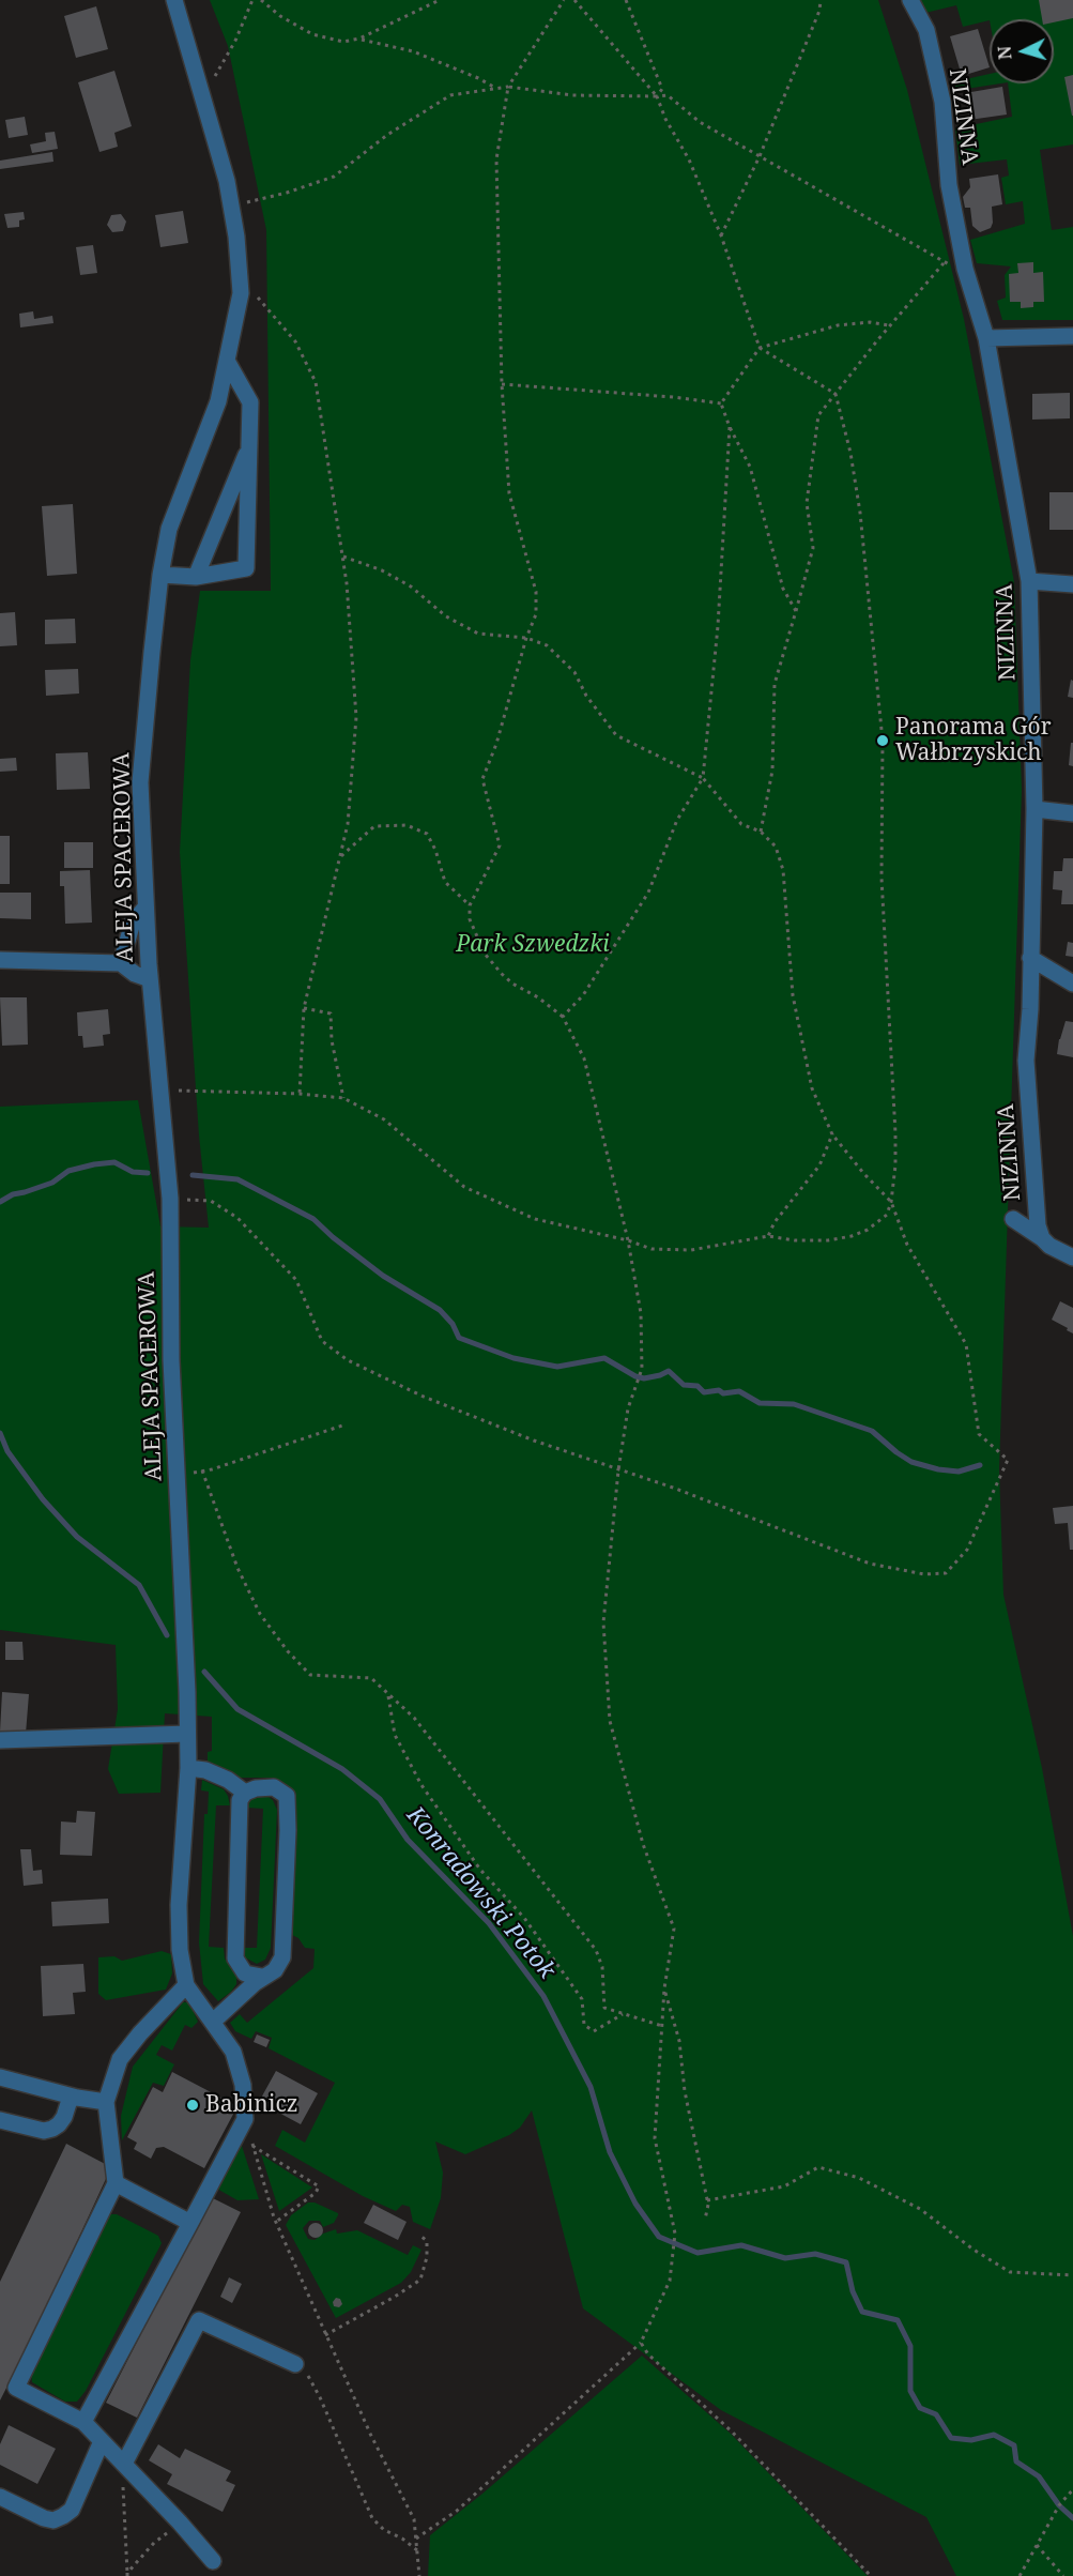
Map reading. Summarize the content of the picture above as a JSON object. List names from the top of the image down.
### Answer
{
  "streets": {
    "street": ["NIZINNA", "ALEJA SPACEROWA"]
  },
  "water": ["Konradowski Potok"],
  "parks": ["Park Szwedzki"],
  "places": ["Panorama Gór Wałbrzyskich", "Babinicz"],
  "north": "left"
}
